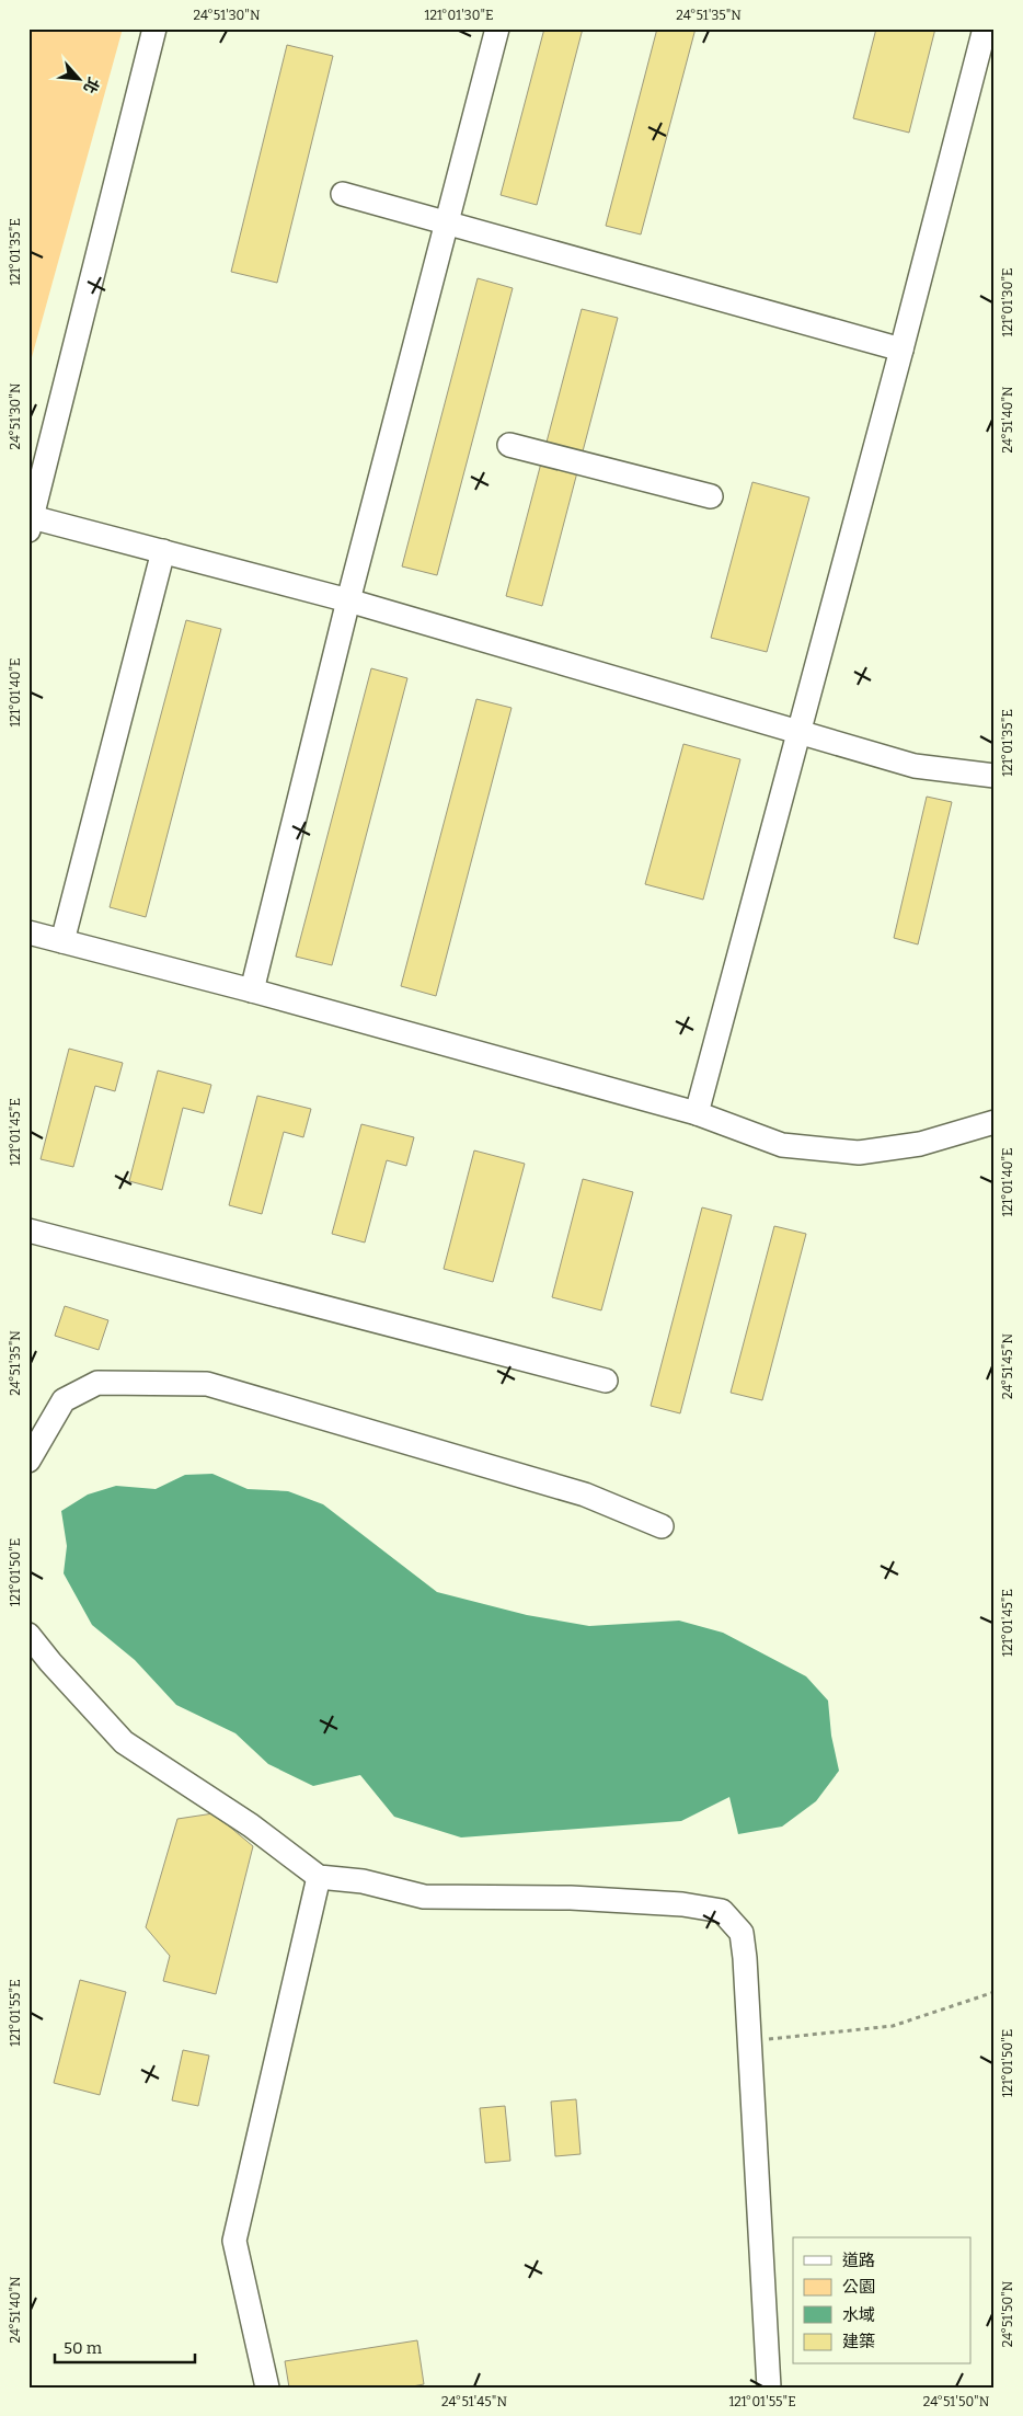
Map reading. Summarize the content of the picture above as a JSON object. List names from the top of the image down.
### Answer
{
  "legend": [
    "道路",
    "公園",
    "水域",
    "建築"
  ],
  "scale_bar": "50 m",
  "north": "bottom right",
  "coordinates": [
    "24°51'30\"N",
    "121°01'30\"E",
    "24°51'35\"N",
    "121°01'35\"E",
    "24°51'40\"N",
    "121°01'40\"E",
    "121°01'45\"E",
    "24°51'45\"N",
    "121°01'50\"E",
    "121°01'55\"E",
    "24°51'50\"N"
  ]
}
